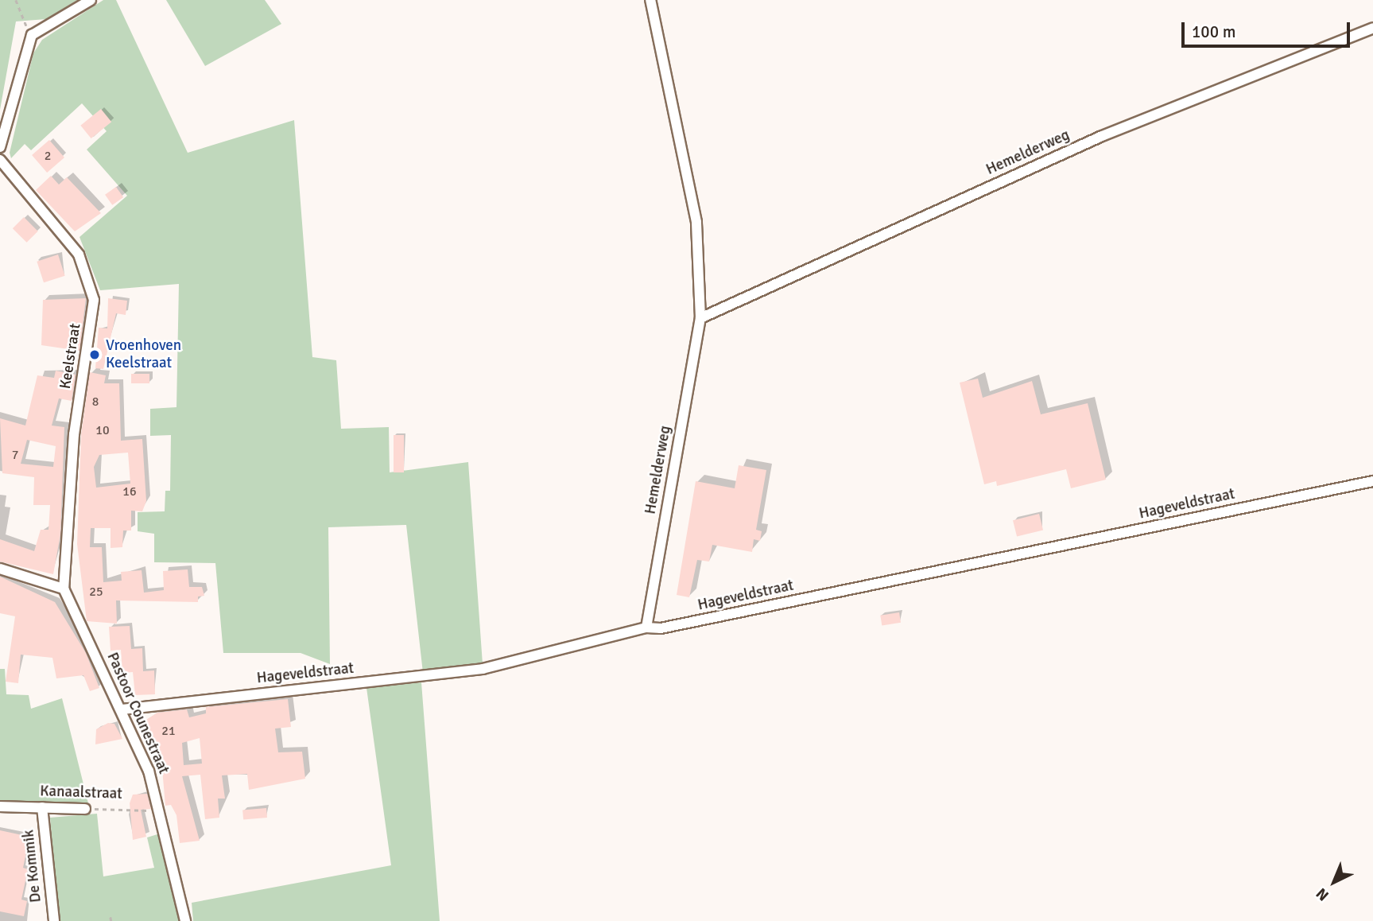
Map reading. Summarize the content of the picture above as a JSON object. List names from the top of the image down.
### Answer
{
  "streets": {
    "street": [
      "Hemelderweg",
      "Keelstraat",
      "Hageveldstraat",
      "Pastoor Counestraat",
      "Kanaalstraat",
      "De Kommik"
    ]
  },
  "crossings": [
    ["Hemelderweg", "Hageveldstraat"],
    ["Keelstraat", "Pastoor Counestraat"],
    ["Hageveldstraat", "Pastoor Counestraat"],
    ["Pastoor Counestraat", "Kanaalstraat"],
    ["Kanaalstraat", "De Kommik"]
  ],
  "places": ["Vroenhoven Keelstraat"],
  "house_numbers": [
    "2",
    "8",
    "10",
    "7",
    "16",
    "25",
    "21"
  ],
  "scale_bar": "100 m",
  "north": "bottom left"
}
